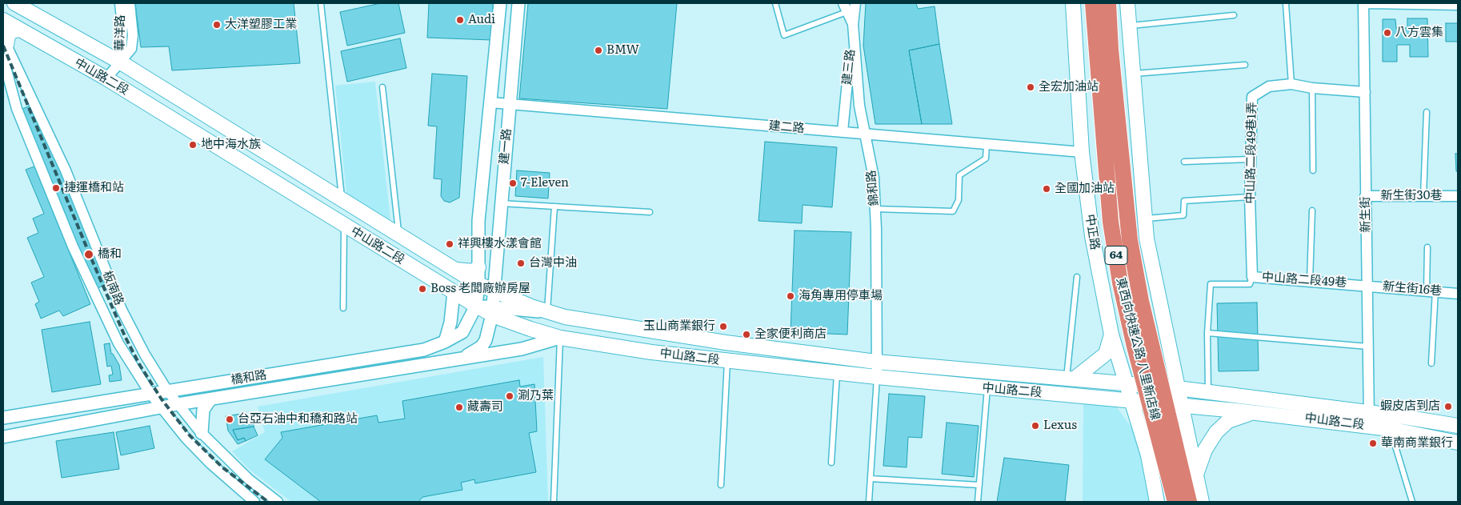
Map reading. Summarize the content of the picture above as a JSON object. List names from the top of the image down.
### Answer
{
  "streets": {
    "highway": ["64", "東西向快速公路 八里新店線"],
    "main road": ["中山路二段", "中正路"],
    "street": [
      "華洋路",
      "建三路",
      "建二路",
      "建一路",
      "中山路二段49巷1弄",
      "錦和路",
      "新生街30巷",
      "新生街",
      "中山路二段49巷",
      "板南路",
      "新生街16巷",
      "橋和路"
    ]
  },
  "crossings": [
    ["華洋路", "中山路二段"],
    ["建三路", "建二路"],
    ["建三路", "錦和路"],
    ["中山路二段", "建一路"],
    ["中山路二段", "錦和路"],
    ["中山路二段", "新生街"],
    ["中山路二段", "中正路"],
    ["中山路二段", "中山路二段49巷"],
    ["中山路二段", "橋和路"],
    ["建二路", "建一路"],
    ["建二路", "錦和路"],
    ["建二路", "中正路"],
    ["建一路", "橋和路"],
    ["中山路二段49巷1弄", "新生街"],
    ["中山路二段49巷1弄", "中山路二段49巷"],
    ["新生街30巷", "新生街"],
    ["新生街", "中山路二段49巷"],
    ["新生街", "新生街16巷"],
    ["中山路二段49巷", "新生街16巷"],
    ["板南路", "橋和路"]
  ],
  "places": [
    "Audi",
    "大洋塑膠工業",
    "八方雲集",
    "BMW",
    "全宏加油站",
    "地中海水族",
    "7-Eleven",
    "捷運橋和站",
    "全國加油站",
    "祥興樓水漾會館",
    "橋和",
    "台灣中油",
    "Boss 老闆廠辦房屋",
    "海角專用停車場",
    "玉山商業銀行",
    "全家便利商店",
    "涮乃葉",
    "蝦皮店到店",
    "藏壽司",
    "台亞石油中和穚和路站",
    "Lexus",
    "華南商業銀行"
  ]
}
